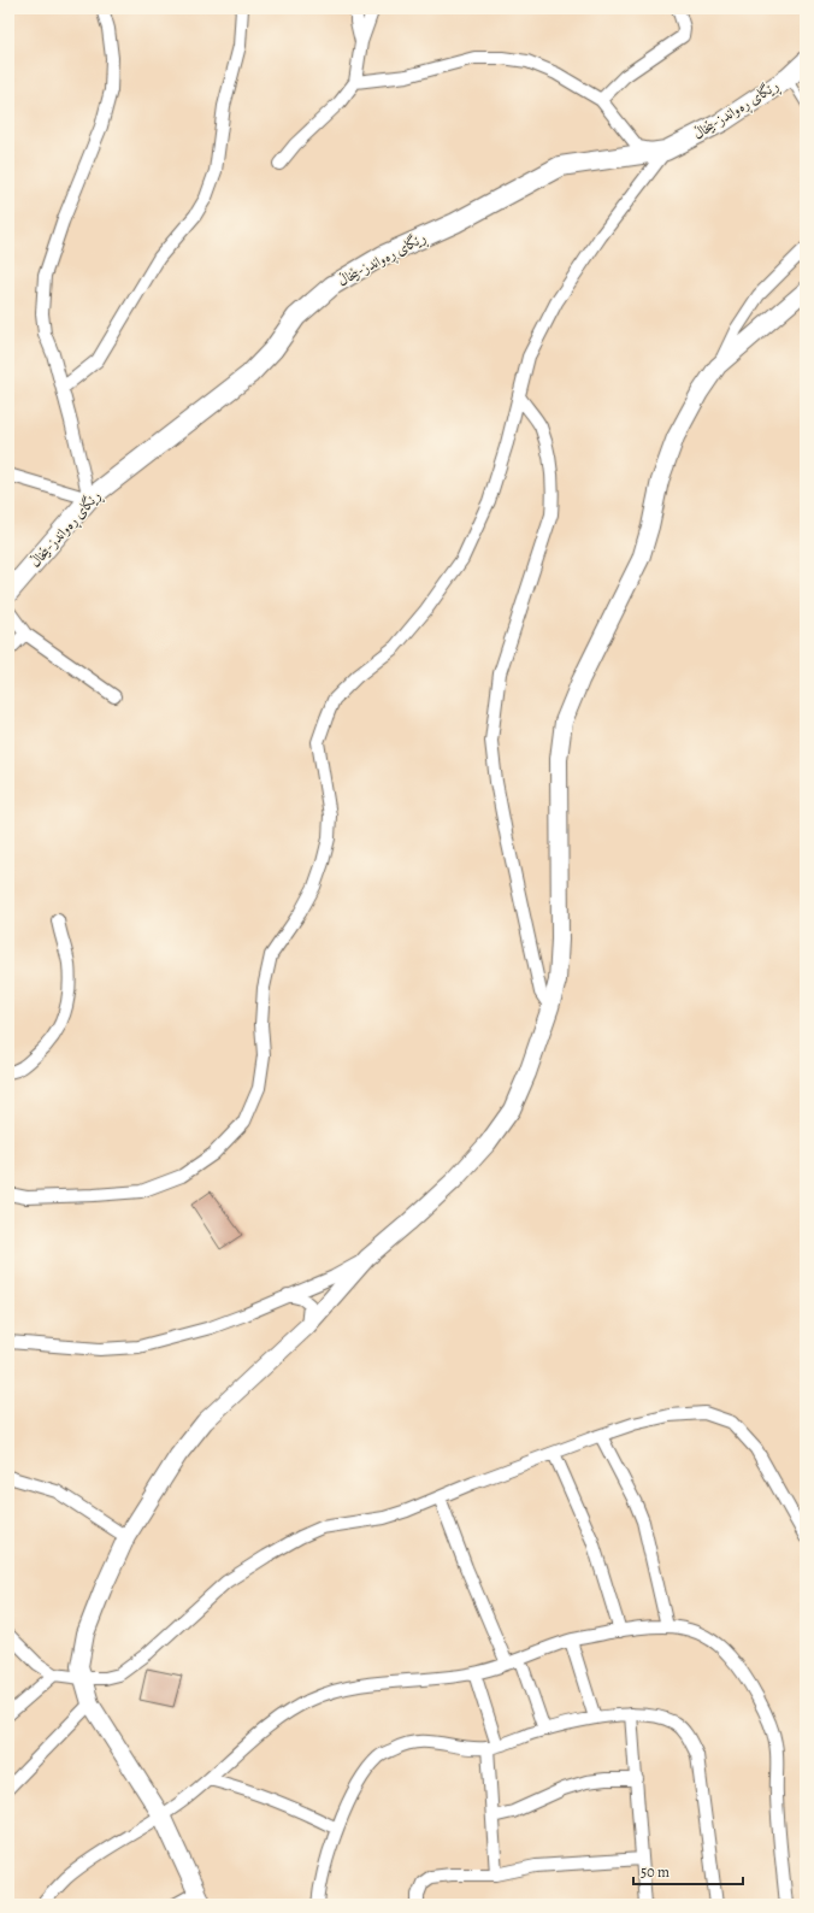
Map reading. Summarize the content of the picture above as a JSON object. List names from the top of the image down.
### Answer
{
  "streets": {
    "main road": ["ڕێگای ڕەواندز-بێخاڵ"]
  },
  "scale_bar": "50 m"
}
